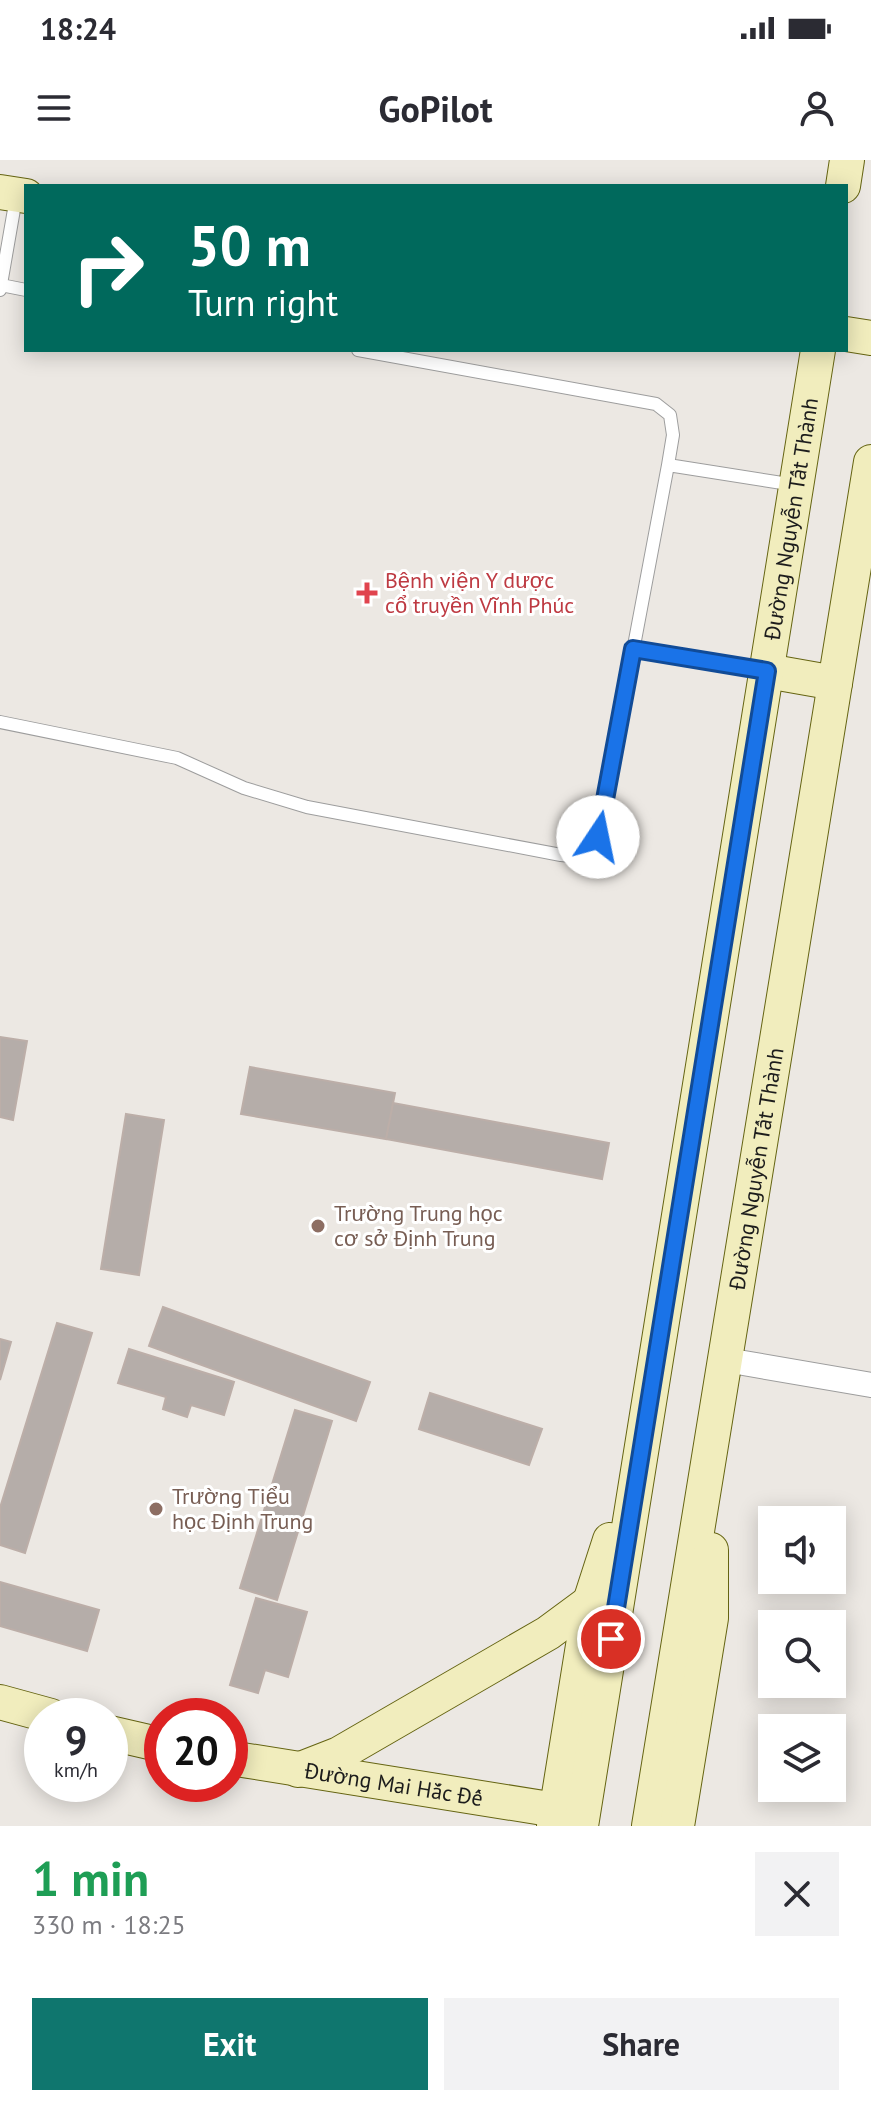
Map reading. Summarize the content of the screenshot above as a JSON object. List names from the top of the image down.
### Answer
{
  "streets": {
    "main road": ["Đường Nguyễn Tất Thành", "Đường Mai Hắc Đế"]
  },
  "crossings": [
    ["Đường Nguyễn Tất Thành", "Đường Mai Hắc Đế"]
  ],
  "places": {
    "health": ["Bệnh viện Y dược cổ truyền Vĩnh Phúc"],
    "other": ["Trường Trung học cơ sở Định Trung", "Trường Tiểu học Định Trung"]
  },
  "page": {
    "status": "18:24",
    "header": "GoPilot",
    "turn": ["50 m", "Turn right"],
    "speed": "9 km/h",
    "limit": "20",
    "heading": ["1 min", "330 m · 18:25"],
    "buttons": ["Exit", "Share"]
  }
}
